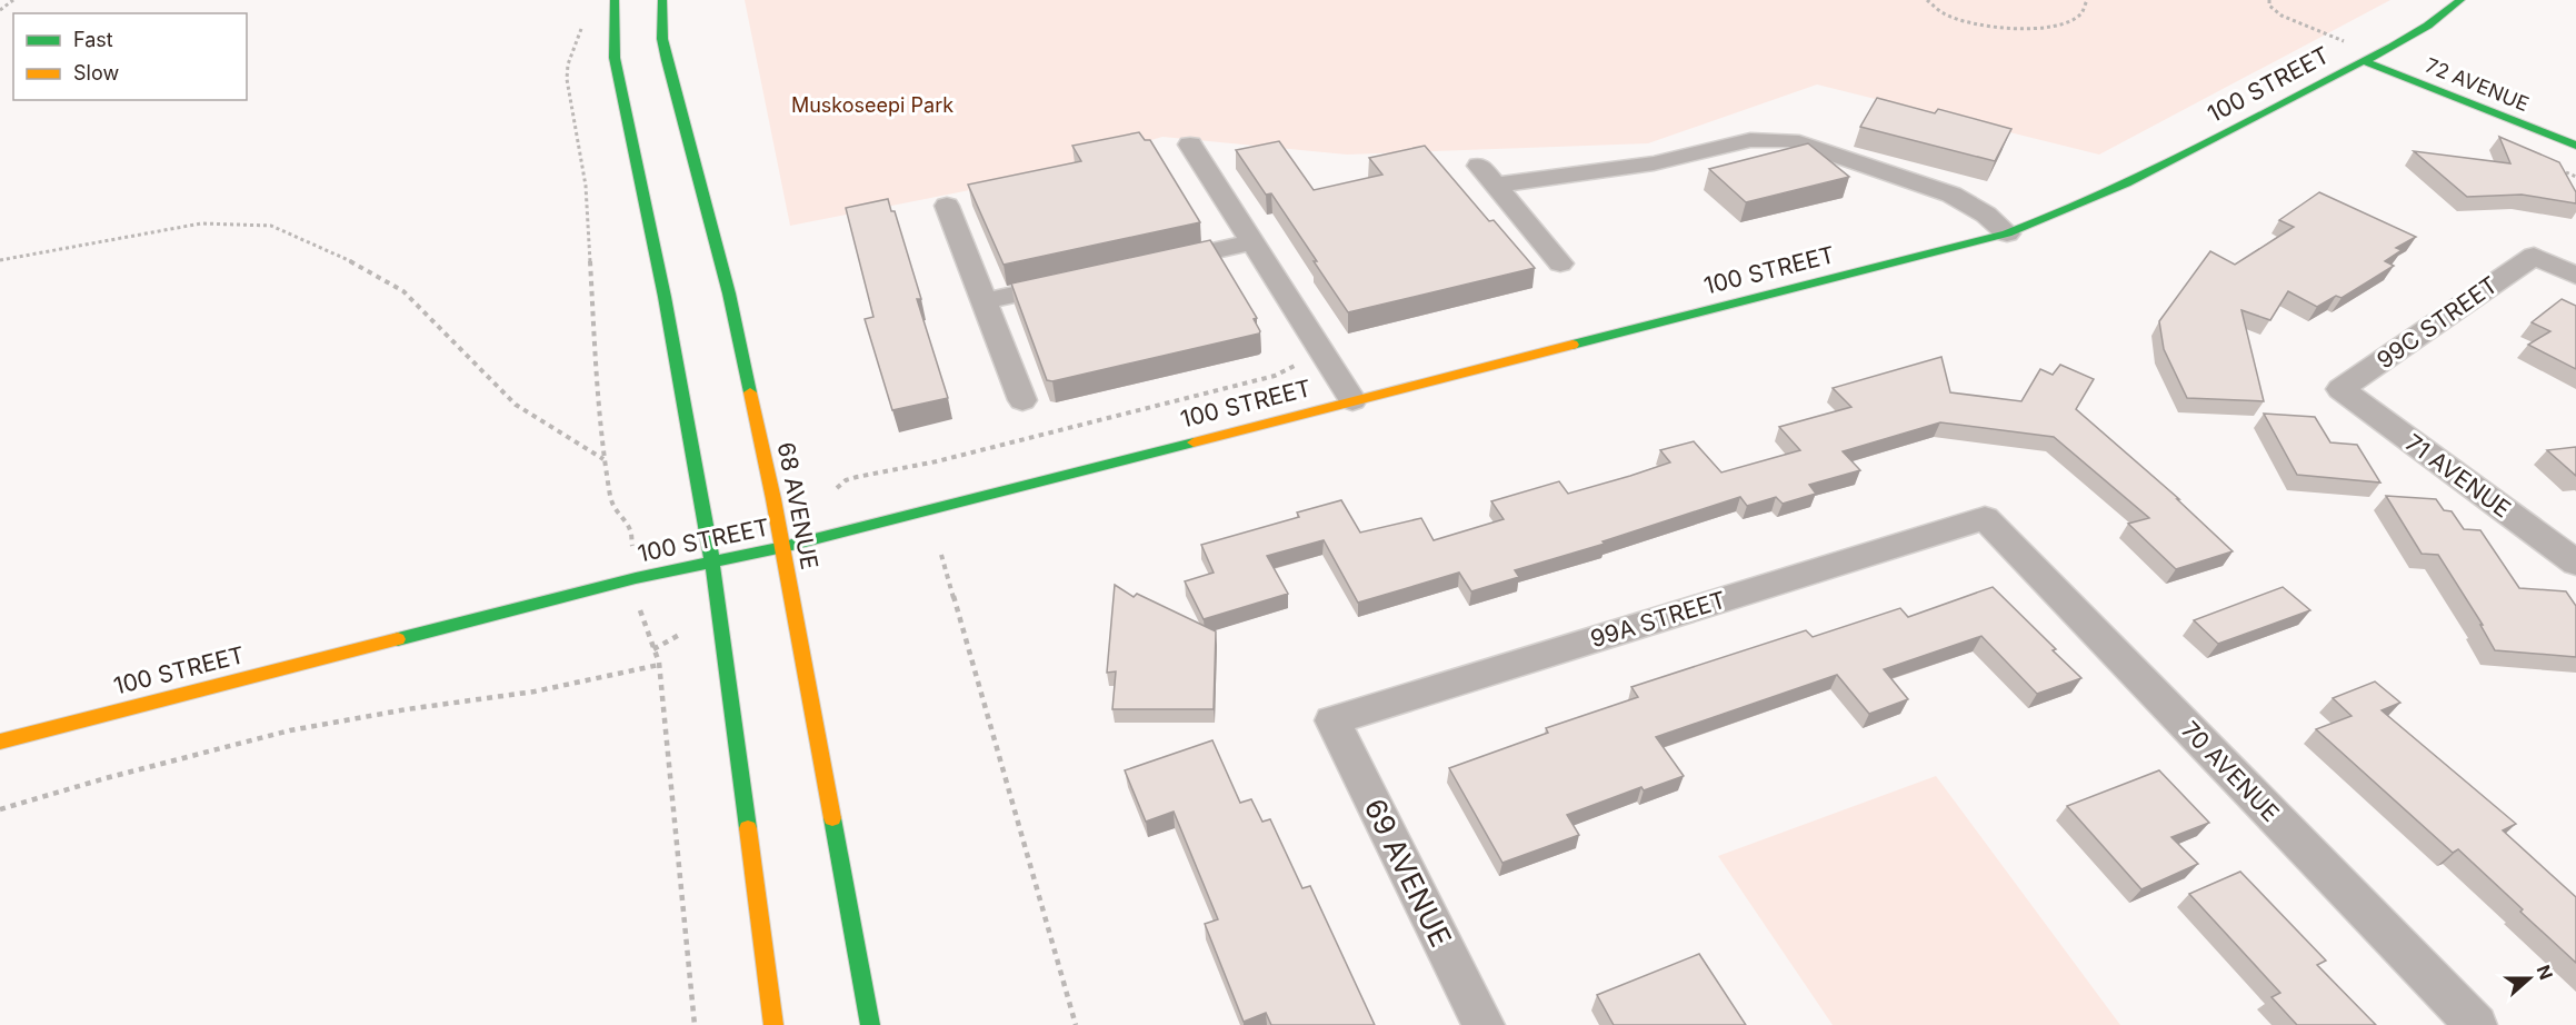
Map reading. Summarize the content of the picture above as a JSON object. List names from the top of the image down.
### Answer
{
  "streets": {
    "main road": ["100 STREET", "72 AVENUE", "68 AVENUE"],
    "street": [
      "99C STREET",
      "71 AVENUE",
      "99A STREET",
      "70 AVENUE",
      "69 AVENUE"
    ]
  },
  "crossings": [
    ["100 STREET", "72 AVENUE"],
    ["100 STREET", "68 AVENUE"],
    ["99C STREET", "71 AVENUE"],
    ["99A STREET", "70 AVENUE"],
    ["99A STREET", "69 AVENUE"]
  ],
  "parks": ["Muskoseepi Park"],
  "legend": ["Fast", "Slow"],
  "north": "right"
}
